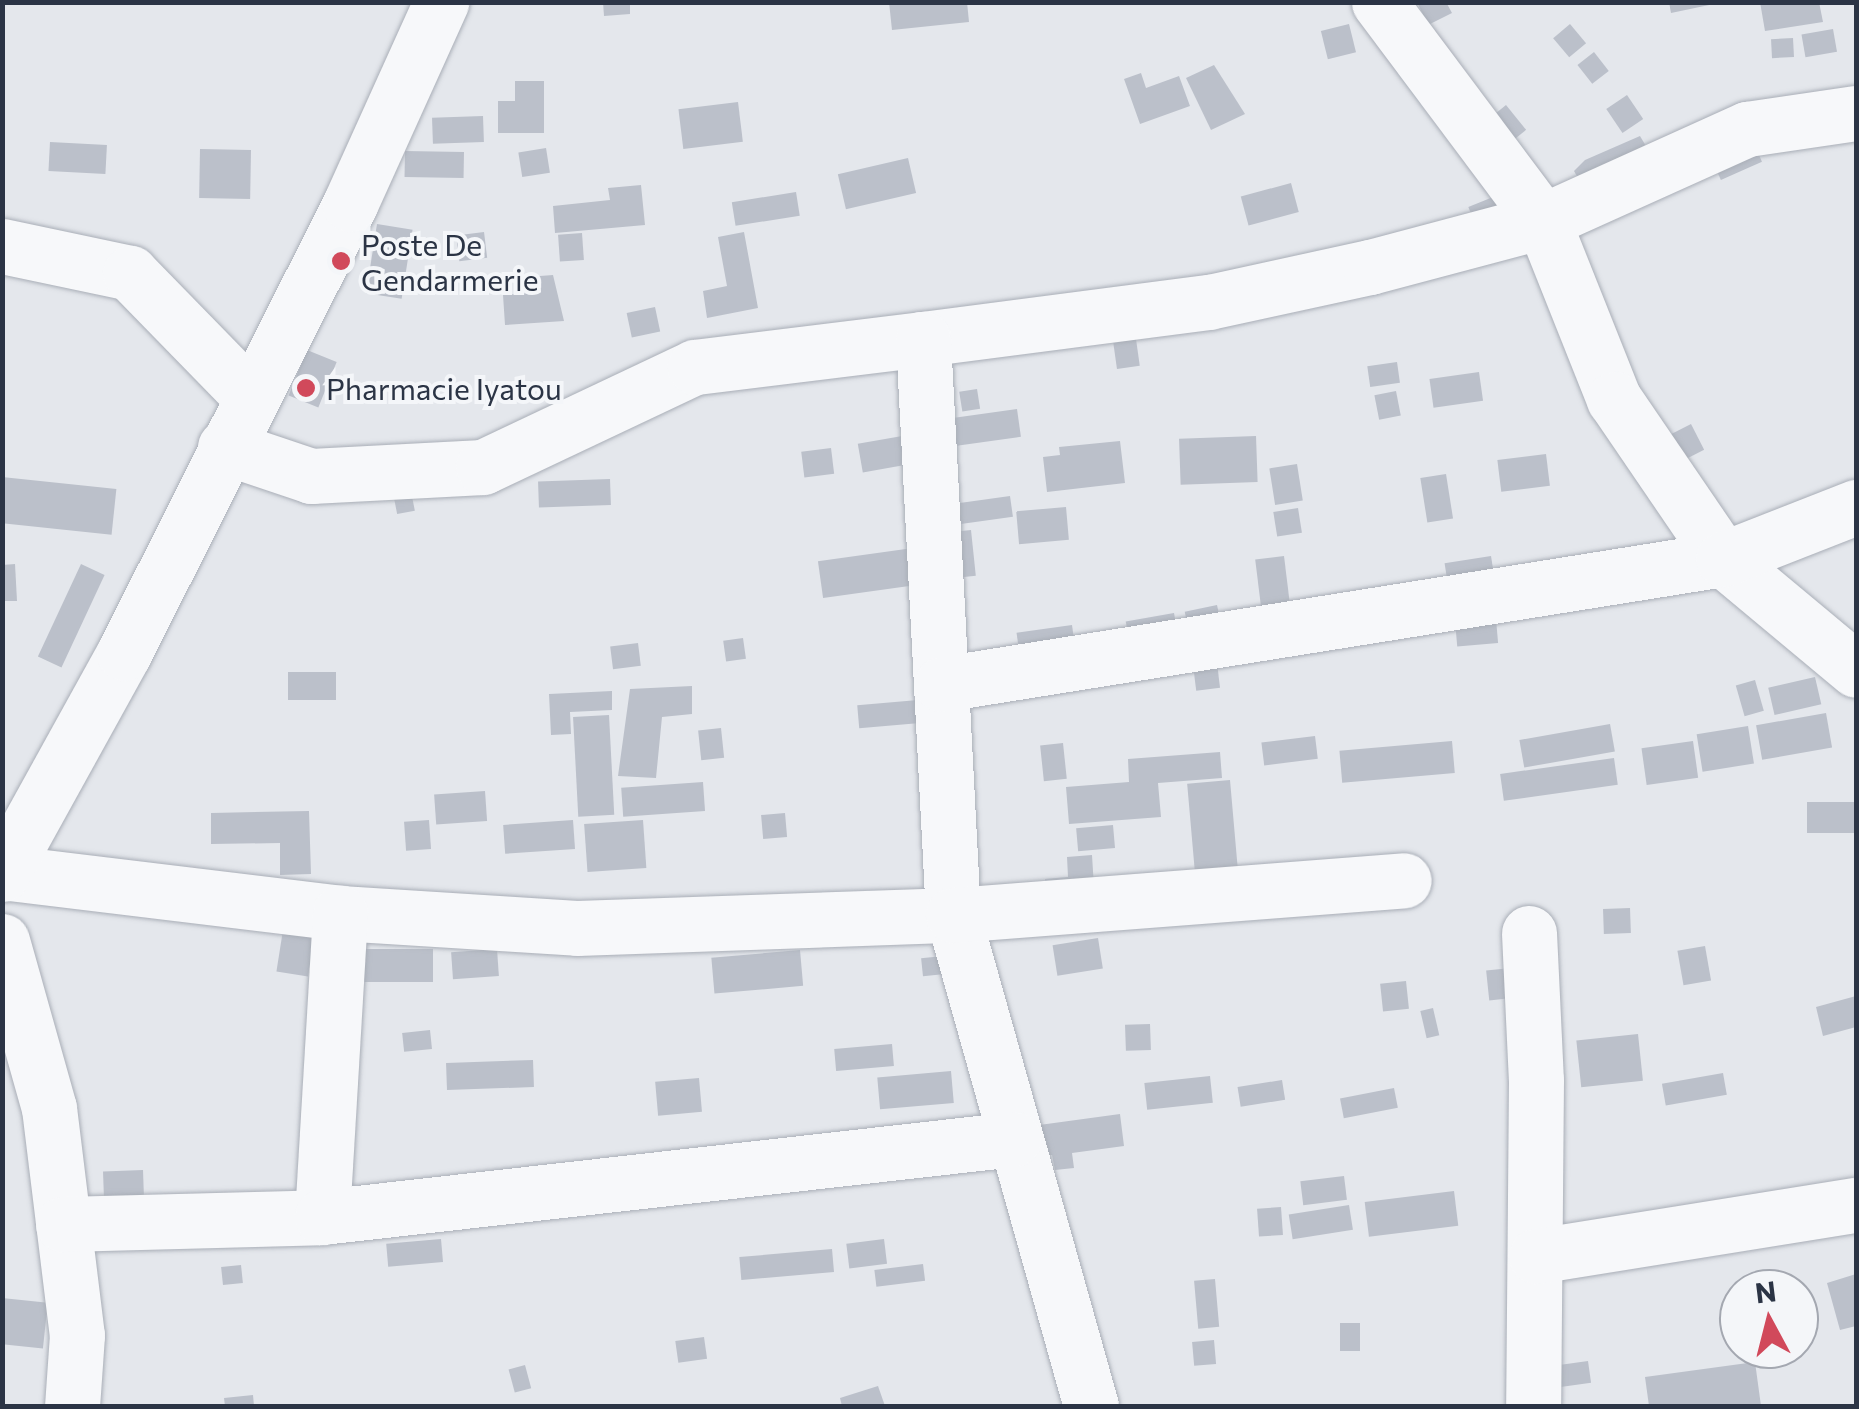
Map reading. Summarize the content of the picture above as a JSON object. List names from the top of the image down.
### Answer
{
  "places": ["Poste De Gendarmerie", "Pharmacie Iyatou"],
  "north": "top"
}
